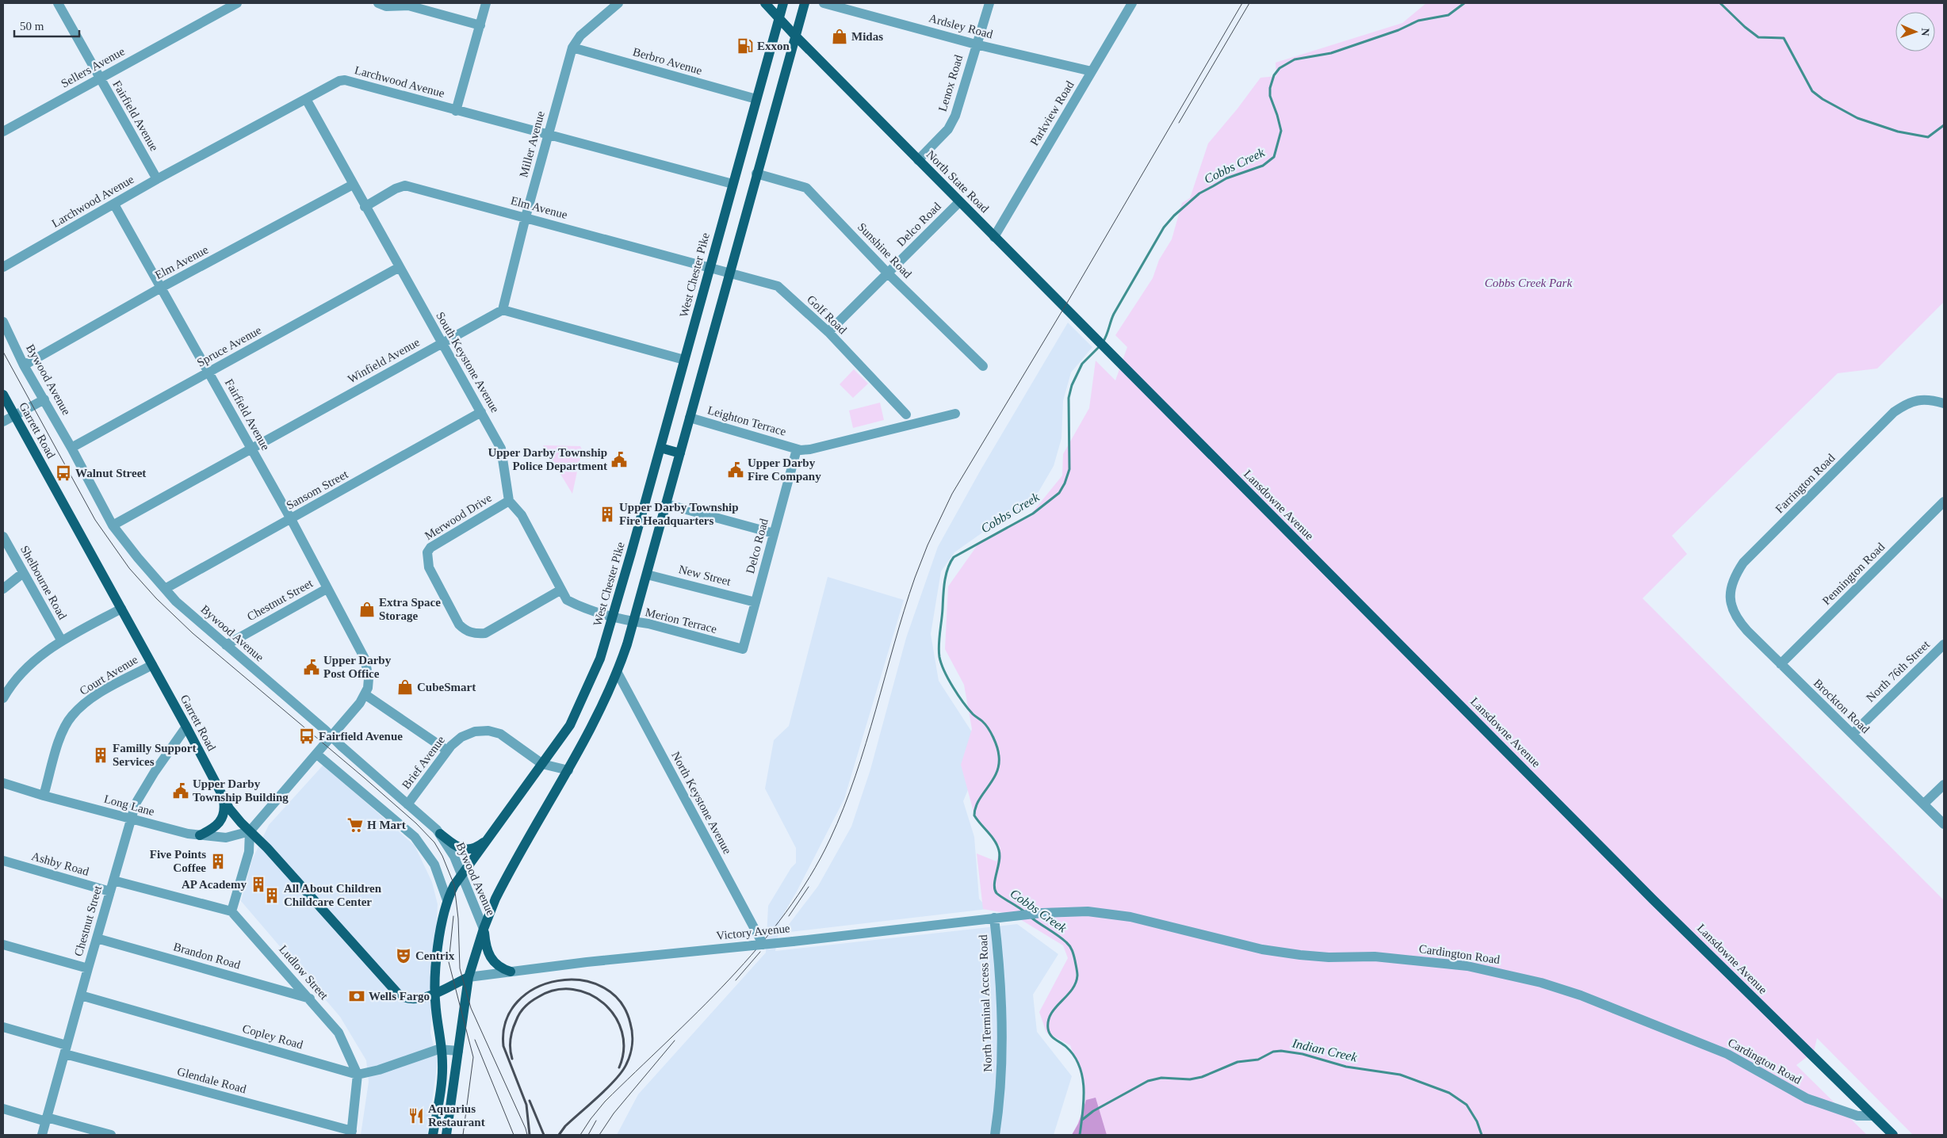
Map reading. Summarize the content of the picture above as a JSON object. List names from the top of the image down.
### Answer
{
  "streets": {
    "main road": [
      "North State Road",
      "West Chester Pike",
      "Garrett Road",
      "Lansdowne Avenue"
    ],
    "street": [
      "Ardsley Road",
      "Berbro Avenue",
      "Sellers Avenue",
      "Larchwood Avenue",
      "Lenox Road",
      "Parkview Road",
      "Fairfield Avenue",
      "Miller Avenue",
      "Elm Avenue",
      "Delco Road",
      "Sunshine Road",
      "Golf Road",
      "Spruce Avenue",
      "Winfield Avenue",
      "South Keystone Avenue",
      "Bywood Avenue",
      "Leighton Terrace",
      "Farrington Road",
      "Sansom Street",
      "Merwood Drive",
      "Pennington Road",
      "New Street",
      "Shelbourne Road",
      "Chestnut Street",
      "Merion Terrace",
      "North 76th Street",
      "Court Avenue",
      "Brockton Road",
      "Brief Avenue",
      "North Keystone Avenue",
      "Long Lane",
      "Ashby Road",
      "Victory Avenue",
      "Cardington Road",
      "Brandon Road",
      "Ludlow Street",
      "North Terminal Access Road",
      "Copley Road",
      "Glendale Road"
    ]
  },
  "crossings": [
    ["Ardsley Road", "Lenox Road"],
    ["Ardsley Road", "Parkview Road"],
    ["Berbro Avenue", "Miller Avenue"],
    ["Berbro Avenue", "West Chester Pike"],
    ["Sellers Avenue", "Fairfield Avenue"],
    ["Larchwood Avenue", "Fairfield Avenue"],
    ["Larchwood Avenue", "Miller Avenue"],
    ["Larchwood Avenue", "West Chester Pike"],
    ["Larchwood Avenue", "South Keystone Avenue"],
    ["Lenox Road", "North State Road"],
    ["Parkview Road", "North State Road"],
    ["Fairfield Avenue", "Elm Avenue"],
    ["Fairfield Avenue", "Spruce Avenue"],
    ["Fairfield Avenue", "Winfield Avenue"],
    ["Fairfield Avenue", "Bywood Avenue"],
    ["Fairfield Avenue", "Garrett Road"],
    ["Fairfield Avenue", "Sansom Street"],
    ["Fairfield Avenue", "Chestnut Street"],
    ["Fairfield Avenue", "Long Lane"],
    ["Miller Avenue", "Elm Avenue"],
    ["Miller Avenue", "Winfield Avenue"],
    ["North State Road", "Delco Road"],
    ["North State Road", "West Chester Pike"],
    ["North State Road", "Lansdowne Avenue"],
    ["Elm Avenue", "West Chester Pike"],
    ["Elm Avenue", "Golf Road"],
    ["Elm Avenue", "South Keystone Avenue"],
    ["Elm Avenue", "Bywood Avenue"],
    ["Delco Road", "Sunshine Road"],
    ["Delco Road", "Golf Road"],
    ["Delco Road", "Leighton Terrace"],
    ["Delco Road", "New Street"],
    ["Delco Road", "Merion Terrace"],
    ["West Chester Pike", "Golf Road"],
    ["West Chester Pike", "Bywood Avenue"],
    ["West Chester Pike", "Garrett Road"],
    ["West Chester Pike", "Merion Terrace"],
    ["West Chester Pike", "Brief Avenue"],
    ["West Chester Pike", "Copley Road"],
    ["Spruce Avenue", "South Keystone Avenue"],
    ["Spruce Avenue", "Bywood Avenue"],
    ["Winfield Avenue", "South Keystone Avenue"],
    ["Winfield Avenue", "Bywood Avenue"],
    ["South Keystone Avenue", "Sansom Street"],
    ["South Keystone Avenue", "Merwood Drive"],
    ["Bywood Avenue", "Sansom Street"],
    ["Bywood Avenue", "Chestnut Street"],
    ["Bywood Avenue", "Brief Avenue"],
    ["Garrett Road", "Chestnut Street"],
    ["Garrett Road", "Court Avenue"],
    ["Garrett Road", "Long Lane"],
    ["Garrett Road", "Victory Avenue"],
    ["Farrington Road", "Brockton Road"],
    ["Lansdowne Avenue", "Cardington Road"],
    ["Pennington Road", "Brockton Road"],
    ["Chestnut Street", "Long Lane"],
    ["Chestnut Street", "Ashby Road"],
    ["Chestnut Street", "Brandon Road"],
    ["Chestnut Street", "Copley Road"],
    ["Chestnut Street", "Glendale Road"],
    ["North 76th Street", "Brockton Road"],
    ["Court Avenue", "Long Lane"],
    ["North Keystone Avenue", "Victory Avenue"],
    ["Victory Avenue", "Cardington Road"],
    ["Victory Avenue", "North Terminal Access Road"],
    ["Brandon Road", "Ludlow Street"],
    ["Ludlow Street", "Copley Road"],
    ["Ludlow Street", "Glendale Road"]
  ],
  "water": ["Cobbs Creek", "Indian Creek"],
  "parks": ["Cobbs Creek Park"],
  "places": {
    "shop": ["Midas", "Extra Space Storage", "CubeSmart"],
    "fuel station": ["Exxon"],
    "public building": [
      "Upper Darby Township Police Department",
      "Upper Darby Fire Company",
      "Upper Darby Post Office",
      "Upper Darby Township Building"
    ],
    "bus stop": ["Walnut Street", "Fairfield Avenue"],
    "building": [
      "Upper Darby Township Fire Headquarters",
      "Familly Support Services",
      "Five Points Coffee",
      "AP Academy",
      "All About Children Childcare Center"
    ],
    "supermarket": ["H Mart"],
    "theatre": ["Centrix"],
    "bank": ["Wells Fargo"],
    "restaurant": ["Aquarius Restaurant"]
  },
  "scale_bar": "50 m",
  "north": "right"
}
